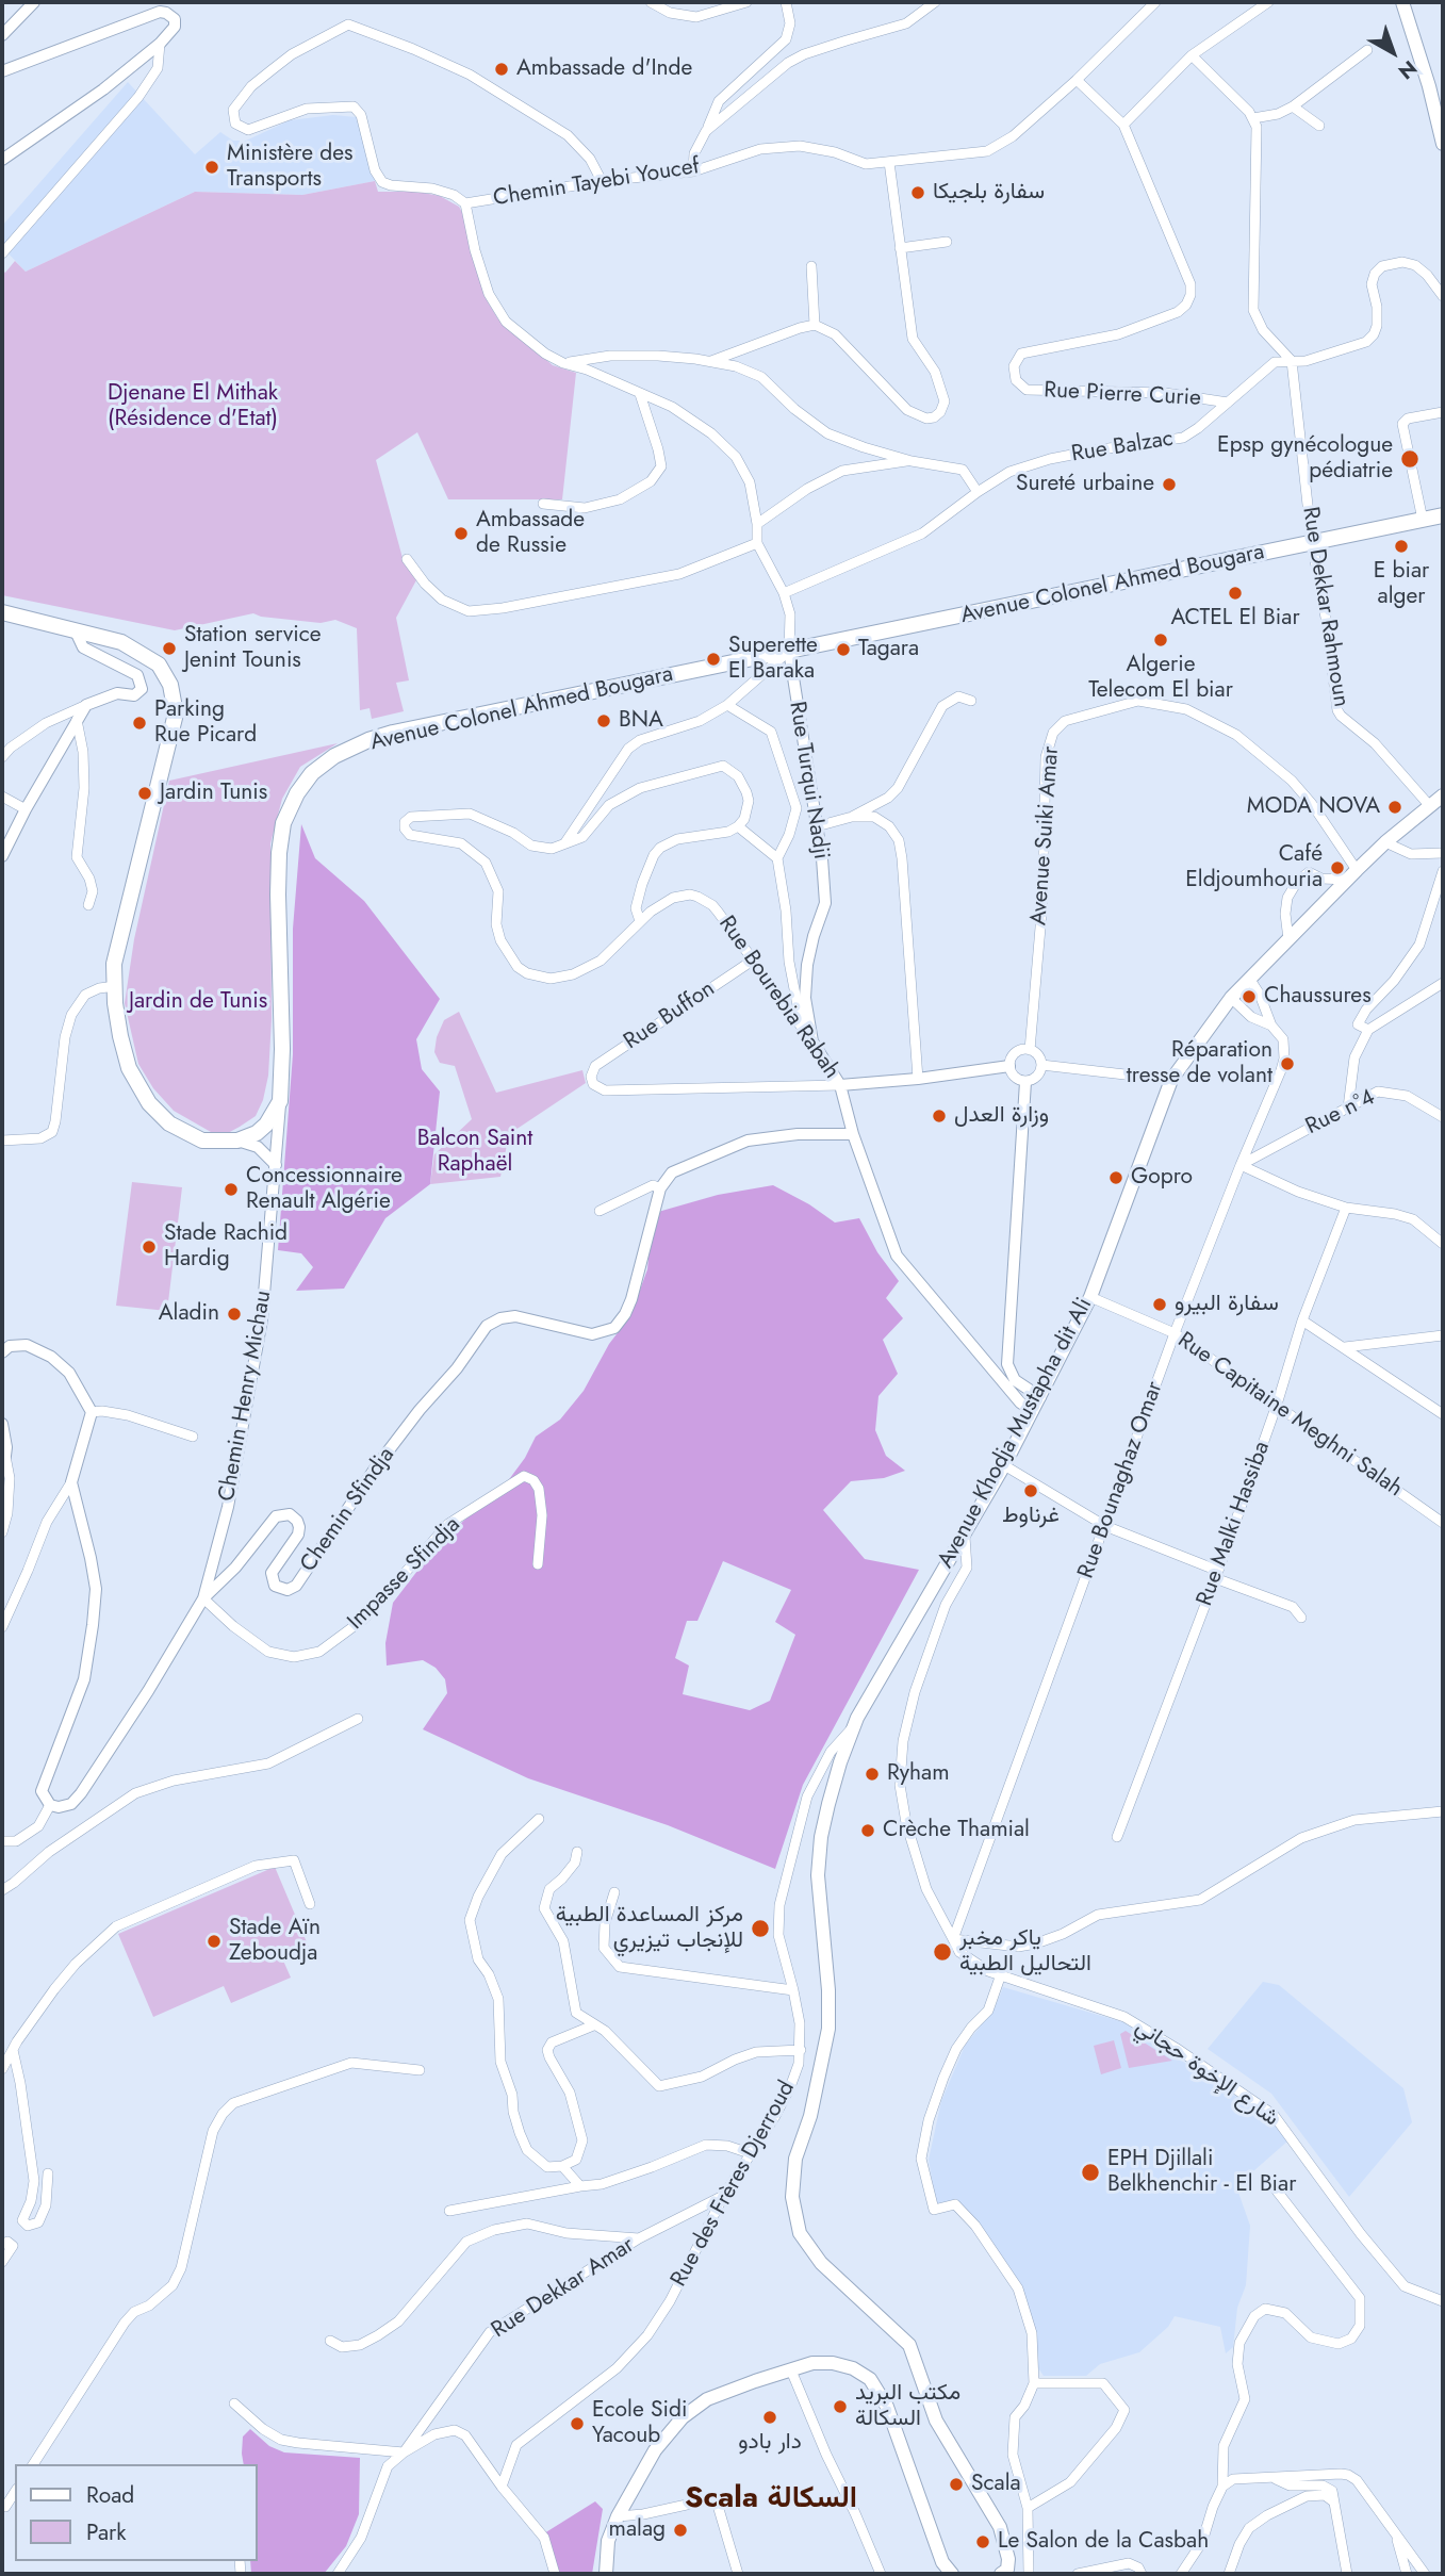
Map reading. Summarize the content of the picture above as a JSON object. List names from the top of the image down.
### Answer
{
  "streets": {
    "main road": ["Avenue Colonel Ahmed Bougara", "Avenue Khodja Mustapha dit Ali"],
    "street": [
      "Chemin Tayebi Youcef",
      "Rue Pierre Curie",
      "Rue Balzac",
      "Rue Dekkar Rahmoun",
      "Rue Turqui Nadji",
      "Avenue Suiki Amar",
      "Rue Bourebia Rabah",
      "Rue Buffon",
      "Rue n°4",
      "Chemin Henry Michau",
      "Rue Capitaine Meghni Salah",
      "Rue Bounaghaz Omar",
      "Chemin Sfindja",
      "Rue Malki Hassiba",
      "Impasse Sfindja",
      "شارع الإخوة حجاني",
      "Rue des Frères Djerroud",
      "Rue Dekkar Amar"
    ]
  },
  "crossings": [
    ["Chemin Tayebi Youcef", "Rue Turqui Nadji"],
    ["Rue Pierre Curie", "Rue Balzac"],
    ["Rue Balzac", "Rue Dekkar Rahmoun"],
    ["Rue Balzac", "Rue Turqui Nadji"],
    ["Avenue Colonel Ahmed Bougara", "Rue Dekkar Rahmoun"],
    ["Avenue Colonel Ahmed Bougara", "Rue Turqui Nadji"],
    ["Avenue Colonel Ahmed Bougara", "Chemin Henry Michau"],
    ["Rue Dekkar Rahmoun", "Avenue Khodja Mustapha dit Ali"],
    ["Rue Turqui Nadji", "Rue Bourebia Rabah"],
    ["Avenue Suiki Amar", "Avenue Khodja Mustapha dit Ali"],
    ["Rue Bourebia Rabah", "Rue Buffon"],
    ["Rue Bourebia Rabah", "Avenue Khodja Mustapha dit Ali"],
    ["Rue n°4", "Rue Bounaghaz Omar"],
    ["Chemin Henry Michau", "Chemin Sfindja"],
    ["Chemin Henry Michau", "Impasse Sfindja"],
    ["Rue Capitaine Meghni Salah", "Avenue Khodja Mustapha dit Ali"],
    ["Rue Capitaine Meghni Salah", "Rue Bounaghaz Omar"],
    ["Rue Capitaine Meghni Salah", "Rue Malki Hassiba"],
    ["Avenue Khodja Mustapha dit Ali", "Rue Bounaghaz Omar"],
    ["Avenue Khodja Mustapha dit Ali", "شارع الإخوة حجاني"],
    ["Avenue Khodja Mustapha dit Ali", "Rue des Frères Djerroud"],
    ["Rue Bounaghaz Omar", "شارع الإخوة حجاني"],
    ["Chemin Sfindja", "Impasse Sfindja"],
    ["Rue des Frères Djerroud", "Rue Dekkar Amar"]
  ],
  "districts": ["Scala السكالة"],
  "parks": ["Djenane El Mithak (Résidence d'Etat)", "Jardin de Tunis", "Balcon Saint Raphaël"],
  "places": [
    "Ambassade d'Inde",
    "Ministère des Transports",
    "سفارة بلجيكا",
    "Epsp gynécologue pédiatrie",
    "Sureté urbaine",
    "Ambassade de Russie",
    "E biar alger",
    "ACTEL El Biar",
    "Algerie Telecom El biar",
    "Station service Jenint Tounis",
    "Tagara",
    "Superette El Baraka",
    "BNA",
    "Parking Rue Picard",
    "Jardin Tunis",
    "MODA NOVA",
    "Café Eldjoumhouria",
    "Chaussures",
    "Réparation tresse de volant",
    "وزارة العدل",
    "Gopro",
    "Concessionnaire Renault Algérie",
    "Stade Rachid Hardig",
    "سفارة البيرو",
    "Aladin",
    "غرناوط",
    "Ryham",
    "Crèche Thamial",
    "مركز المساعدة الطبية للإنجاب تيزيري",
    "Stade Aïn Zeboudja",
    "ياكر مخبر التحاليل الطبية",
    "EPH Djillali Belkhenchir - El Biar",
    "مكتب البريد السكالة",
    "دار بادو",
    "Ecole Sidi Yacoub",
    "Scala",
    "malag",
    "Le Salon de la Casbah"
  ],
  "legend": ["Road", "Park"],
  "north": "bottom right"
}
